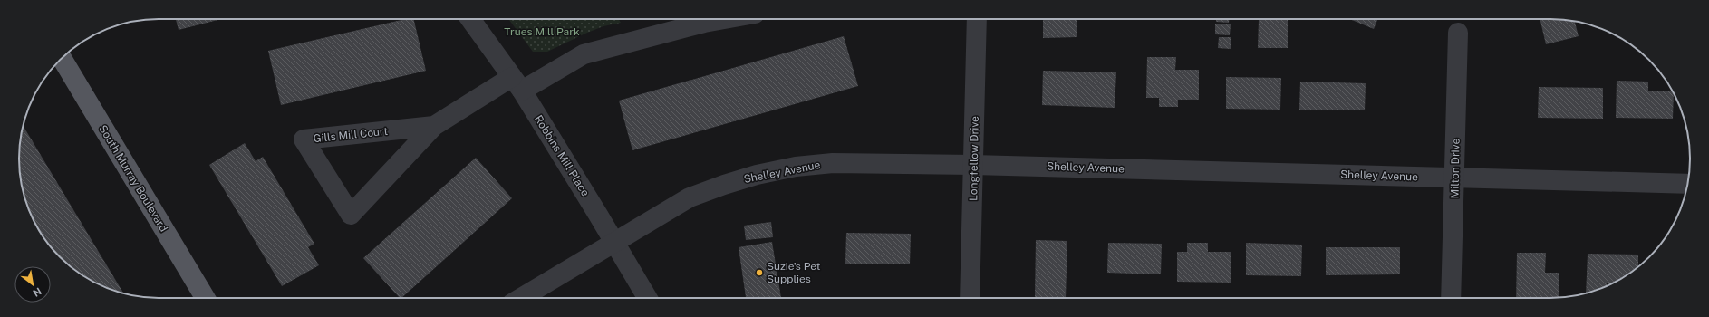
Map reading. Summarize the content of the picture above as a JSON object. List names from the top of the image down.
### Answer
{
  "streets": {
    "main road": ["South Murray Boulevard"],
    "street": [
      "Gills Mill Court",
      "Robbins Mill Place",
      "Longfellow Drive",
      "Shelley Avenue",
      "Milton Drive"
    ]
  },
  "crossings": [
    ["Gills Mill Court", "Robbins Mill Place"],
    ["Robbins Mill Place", "Shelley Avenue"],
    ["Longfellow Drive", "Shelley Avenue"],
    ["Shelley Avenue", "Milton Drive"]
  ],
  "parks": ["Trues Mill Park"],
  "places": ["Suzie's Pet Supplies"],
  "north": "bottom right"
}
